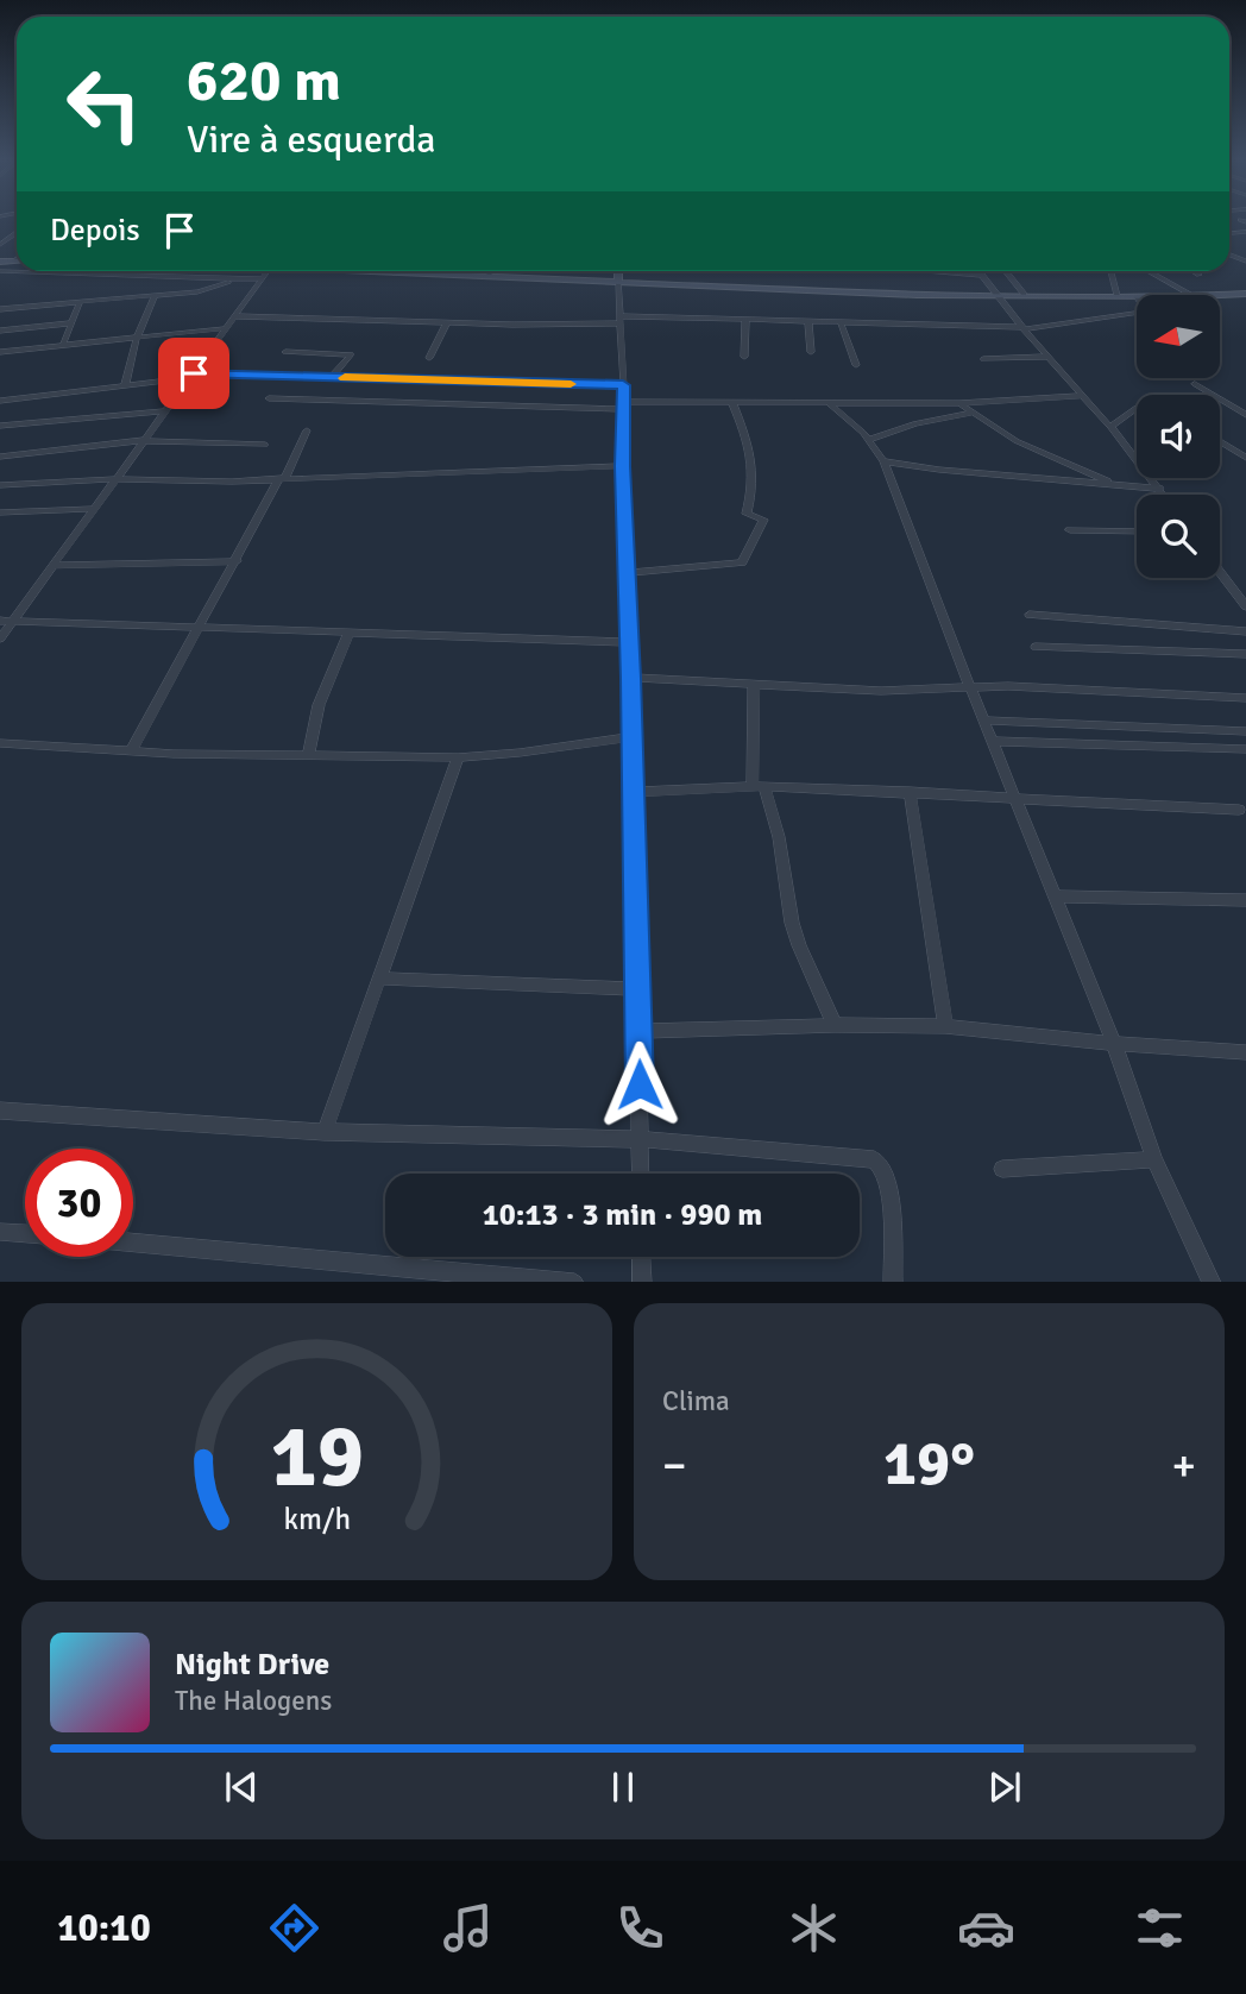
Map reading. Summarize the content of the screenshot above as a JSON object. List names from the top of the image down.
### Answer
{
  "north": "left",
  "page": {
    "turn": ["620 m", "Vire à esquerda"],
    "then": "Depois",
    "limit": "30",
    "trip": "10:13 · 3 min · 990 m",
    "tile": "Clima",
    "heat": ["−", "19°", "+"],
    "song": ["Night Drive", "The Halogens"],
    "tabs": "10:10",
    "gauge": ["19", "km/h"]
  }
}
